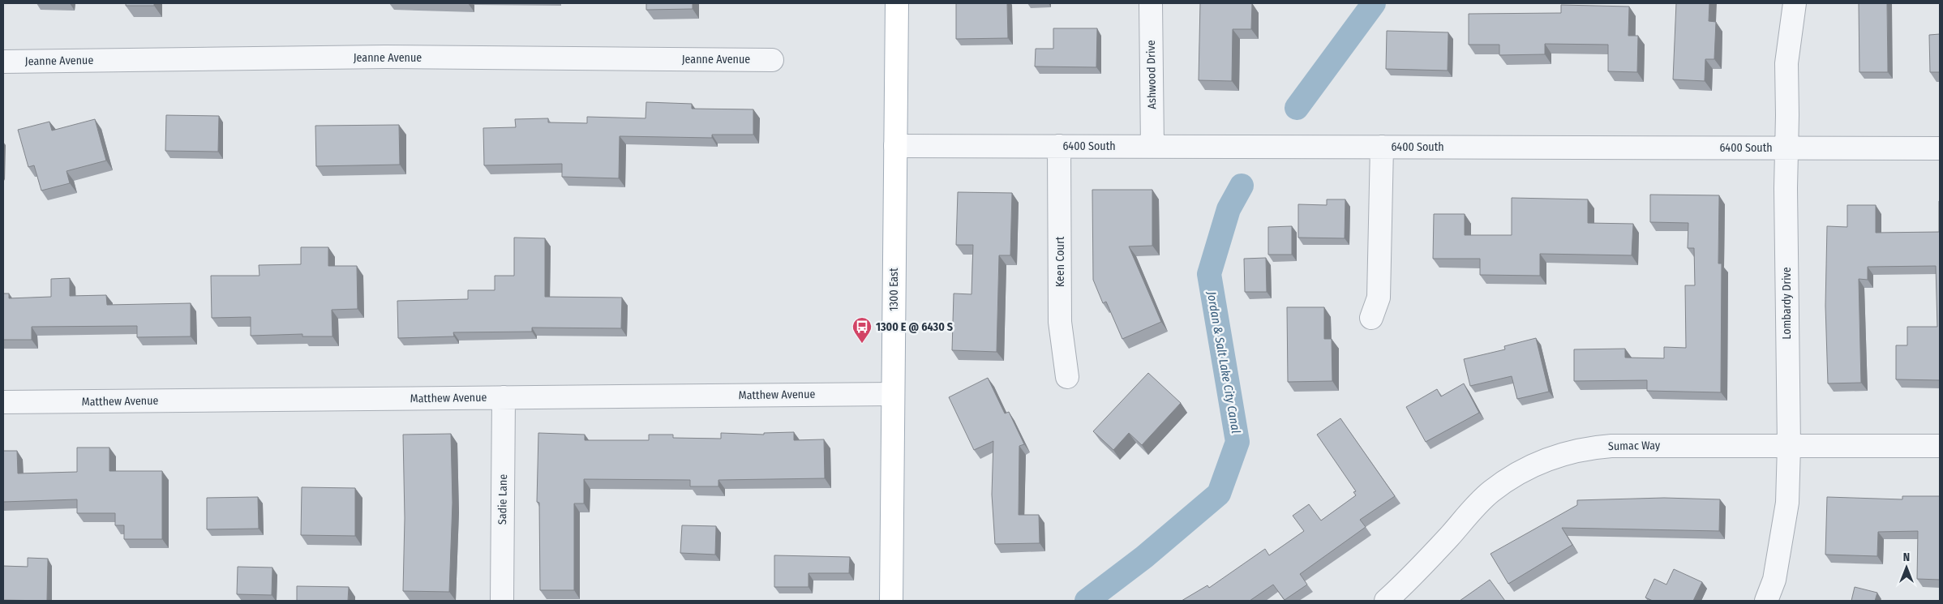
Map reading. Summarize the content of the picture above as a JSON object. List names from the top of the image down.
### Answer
{
  "streets": {
    "main road": ["1300 East"],
    "street": [
      "Jeanne Avenue",
      "Ashwood Drive",
      "6400 South",
      "Keen Court",
      "Lombardy Drive",
      "Matthew Avenue",
      "Sumac Way",
      "Sadie Lane"
    ]
  },
  "crossings": [
    ["Ashwood Drive", "6400 South"],
    ["6400 South", "Keen Court"],
    ["6400 South", "1300 East"],
    ["6400 South", "Lombardy Drive"],
    ["1300 East", "Matthew Avenue"],
    ["Lombardy Drive", "Sumac Way"],
    ["Matthew Avenue", "Sadie Lane"]
  ],
  "water": ["Jordan & Salt Lake City Canal"],
  "places": {
    "bus stop": ["1300 E @ 6430 S"]
  },
  "north": "top"
}
